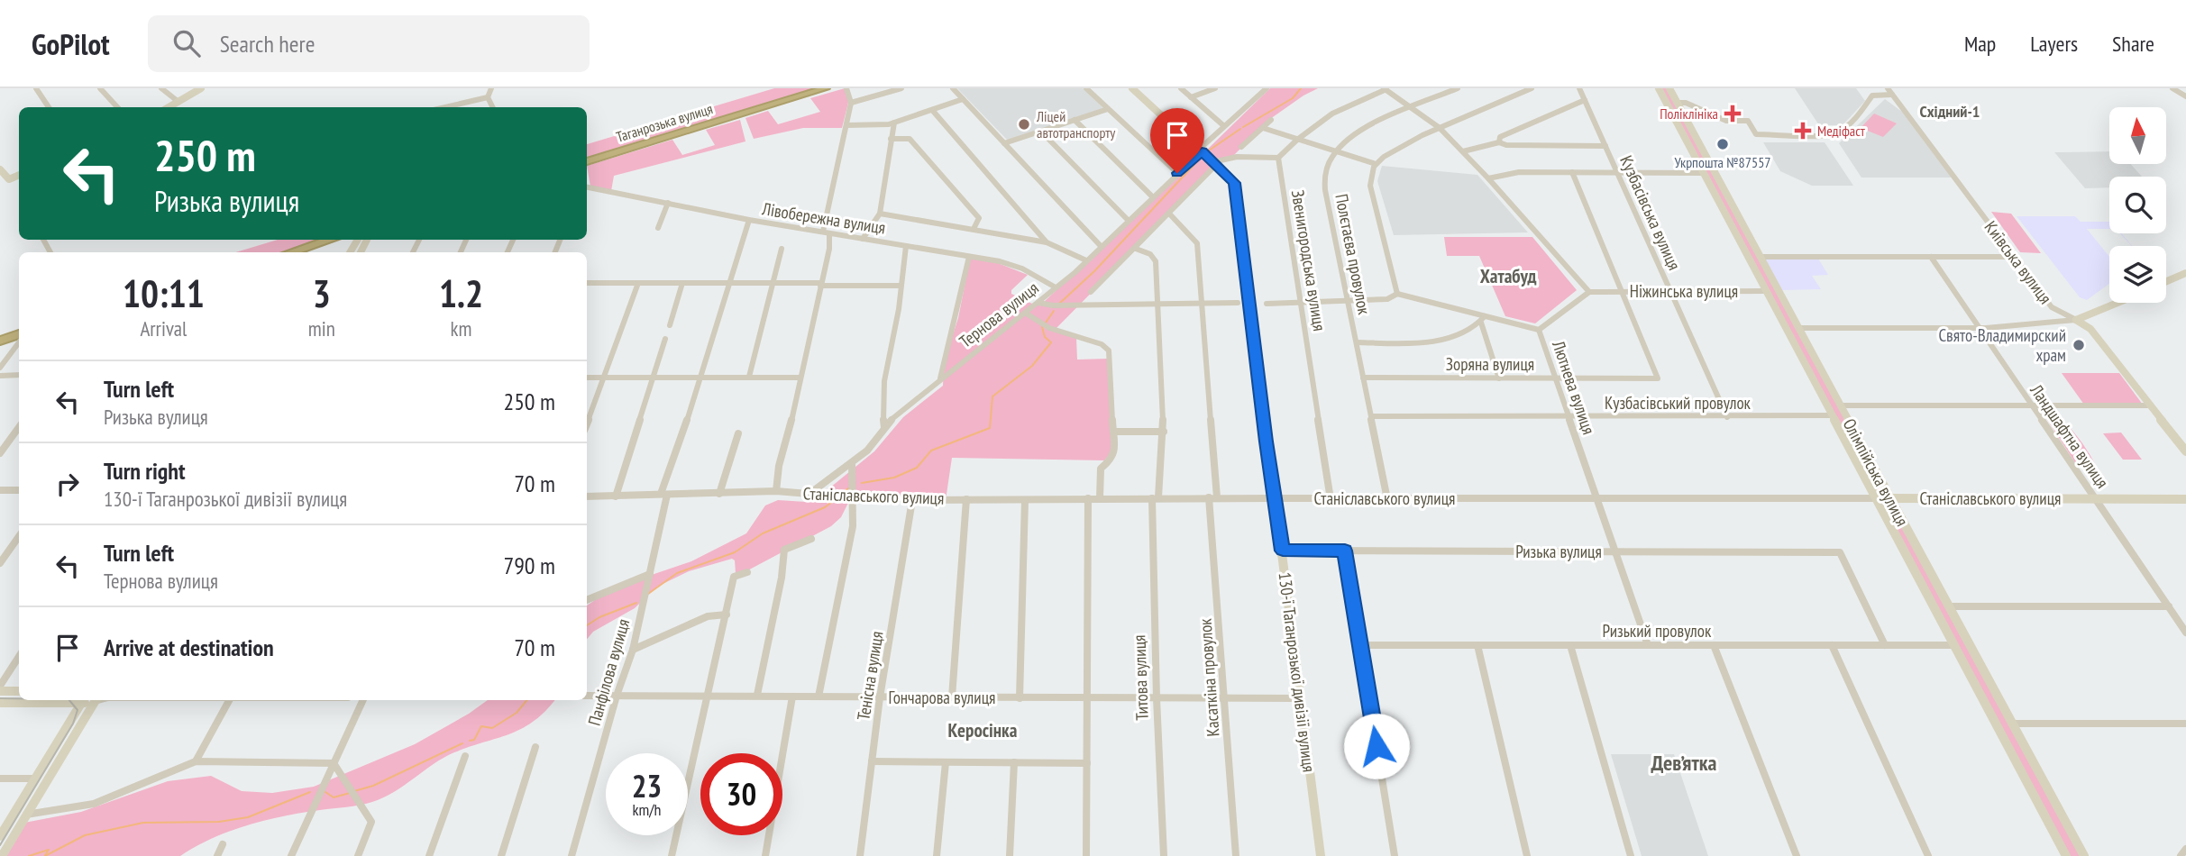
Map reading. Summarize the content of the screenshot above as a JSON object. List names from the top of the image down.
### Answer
{
  "streets": {
    "highway": ["Таганрозька вулиця"],
    "street": [
      "Кузбасівська вулиця",
      "Лівобережна вулиця",
      "Полєтаєва провулок",
      "Звенигородська вулиця",
      "Київська вулиця",
      "Ніжинська вулиця",
      "Тернова вулиця",
      "Зоряна вулиця",
      "Лютнева вулиця",
      "Кузбасівський провулок",
      "Ландшафтна вулиця",
      "Олімпійська вулиця",
      "Станіславського вулиця",
      "Ризька вулиця",
      "Ризький провулок",
      "Панфілова вулиця",
      "130-ї Таганрозької дивізії вулиця",
      "Тенісна вулиця",
      "Титова вулиця",
      "Касаткіна провулок",
      "Гончарова вулиця"
    ]
  },
  "crossings": [
    ["Кузбасівська вулиця", "Ніжинська вулиця"],
    ["Кузбасівська вулиця", "Кузбасівський провулок"],
    ["Лівобережна вулиця", "Тернова вулиця"],
    ["Лівобережна вулиця", "Панфілова вулиця"],
    ["Полєтаєва провулок", "Зоряна вулиця"],
    ["Полєтаєва провулок", "Кузбасівський провулок"],
    ["Полєтаєва провулок", "Станіславського вулиця"],
    ["Звенигородська вулиця", "Станіславського вулиця"],
    ["Ніжинська вулиця", "Зоряна вулиця"],
    ["Ніжинська вулиця", "Лютнева вулиця"],
    ["Ніжинська вулиця", "Олімпійська вулиця"],
    ["Тернова вулиця", "Станіславського вулиця"],
    ["Тернова вулиця", "130-ї Таганрозької дивізії вулиця"],
    ["Зоряна вулиця", "Лютнева вулиця"],
    ["Лютнева вулиця", "Кузбасівський провулок"],
    ["Лютнева вулиця", "Станіславського вулиця"],
    ["Лютнева вулиця", "Ризька вулиця"],
    ["Лютнева вулиця", "Ризький провулок"],
    ["Кузбасівський провулок", "Олімпійська вулиця"],
    ["Ландшафтна вулиця", "Станіславського вулиця"],
    ["Олімпійська вулиця", "Станіславського вулиця"],
    ["Олімпійська вулиця", "Ризький провулок"],
    ["Станіславського вулиця", "Панфілова вулиця"],
    ["Станіславського вулиця", "130-ї Таганрозької дивізії вулиця"],
    ["Станіславського вулиця", "Тенісна вулиця"],
    ["Станіславського вулиця", "Титова вулиця"],
    ["Станіславського вулиця", "Касаткіна провулок"],
    ["Ризька вулиця", "Ризький провулок"],
    ["Ризька вулиця", "130-ї Таганрозької дивізії вулиця"],
    ["Панфілова вулиця", "Гончарова вулиця"],
    ["130-ї Таганрозької дивізії вулиця", "Гончарова вулиця"],
    ["Тенісна вулиця", "Гончарова вулиця"],
    ["Титова вулиця", "Гончарова вулиця"],
    ["Касаткіна провулок", "Гончарова вулиця"]
  ],
  "districts": [
    "Східний-1",
    "Хатабуд",
    "Керосінка",
    "Дев’ятка"
  ],
  "places": {
    "health": ["Поліклініка", "Медіфаст"],
    "other": ["Ліцей автотранспорту", "Укрпошта №87557", "Свято-Владимирский храм"]
  },
  "north": "top",
  "page": {
    "header": "GoPilot",
    "search": "Search here",
    "nav": ["Map", "Layers", "Share"],
    "turn": ["250 m", "Ризька вулиця"],
    "eta": [
      "10:11",
      "Arrival",
      "3",
      "min",
      "1.2",
      "km"
    ],
    "list": [
      {
        "name": "Turn left",
        "note": "Ризька вулиця",
        "value": "250 m"
      },
      {
        "name": "Turn right",
        "note": "130-ї Таганрозької дивізії вулиця",
        "value": "70 m"
      },
      {
        "name": "Turn left",
        "note": "Тернова вулиця",
        "value": "790 m"
      },
      {
        "name": "Arrive at destination",
        "value": "70 m"
      }
    ],
    "speed": "23 km/h",
    "limit": "30"
  }
}
